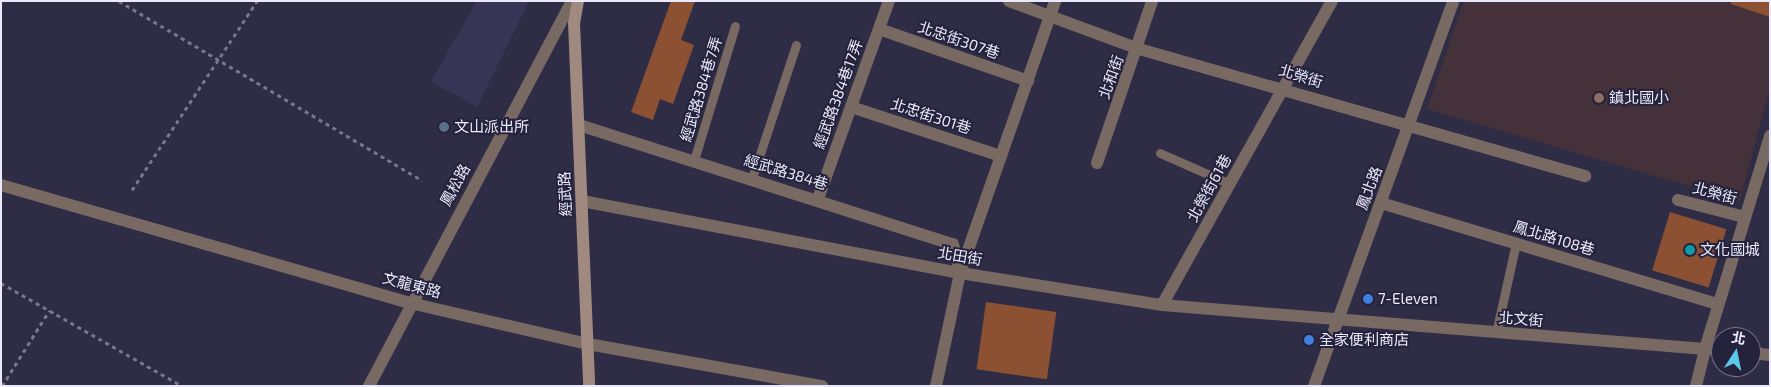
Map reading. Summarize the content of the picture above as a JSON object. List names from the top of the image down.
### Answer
{
  "streets": {
    "main road": ["經武路"],
    "street": [
      "北忠街307巷",
      "北榮街",
      "北和街",
      "經武路384巷17弄",
      "北忠街301巷",
      "經武路384巷",
      "鳳松路",
      "北榮街61巷",
      "鳳北路",
      "鳳北路108巷",
      "北田街",
      "文龍東路",
      "北文街"
    ],
    "lane": ["經武路384巷7弄"]
  },
  "crossings": [
    ["北忠街307巷", "經武路384巷17弄"],
    ["北榮街", "北和街"],
    ["北榮街", "北榮街61巷"],
    ["北榮街", "鳳北路"],
    ["經武路384巷7弄", "經武路384巷"],
    ["經武路384巷17弄", "北忠街301巷"],
    ["經武路384巷17弄", "經武路384巷"],
    ["經武路384巷", "經武路"],
    ["經武路384巷", "北田街"],
    ["鳳松路", "文龍東路"],
    ["北榮街61巷", "北田街"],
    ["鳳北路", "鳳北路108巷"],
    ["鳳北路", "北田街"],
    ["鳳北路", "北文街"],
    ["經武路", "北田街"],
    ["經武路", "文龍東路"],
    ["北田街", "北文街"]
  ],
  "places": [
    "鎮北國小",
    "文山派出所",
    "文化國城",
    "7-Eleven",
    "全家便利商店"
  ],
  "north": "top"
}
